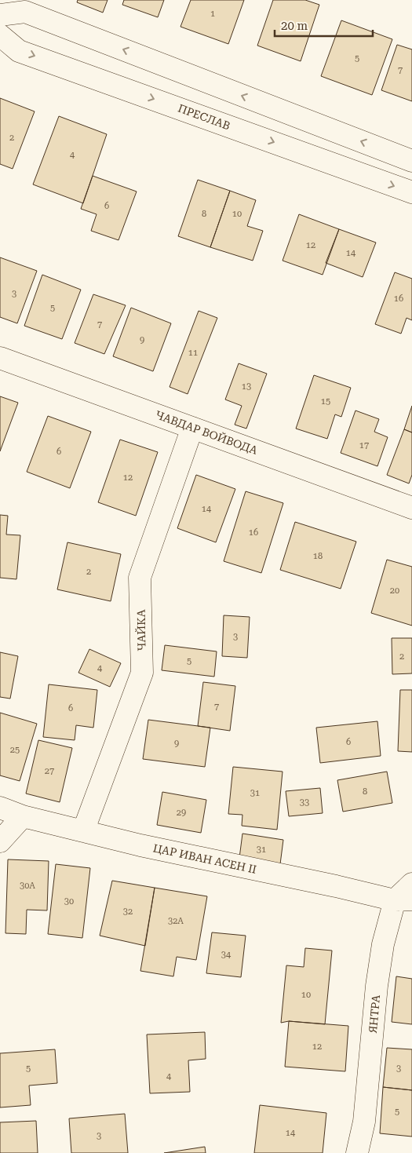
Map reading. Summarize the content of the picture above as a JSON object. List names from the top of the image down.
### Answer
{
  "streets": {
    "street": [
      "ПРЕСЛАВ",
      "ЧАВДАР ВОЙВОДА",
      "ЧАЙКА",
      "ЦАР ИВАН АСЕН II",
      "ЯНТРА"
    ]
  },
  "crossings": [
    ["ЧАВДАР ВОЙВОДА", "ЧАЙКА"],
    ["ЧАЙКА", "ЦАР ИВАН АСЕН II"],
    ["ЦАР ИВАН АСЕН II", "ЯНТРА"]
  ],
  "house_numbers": [
    "1",
    "5",
    "7",
    "2",
    "4",
    "6",
    "8",
    "10",
    "12",
    "14",
    "3",
    "16",
    "5",
    "7",
    "9",
    "11",
    "13",
    "15",
    "17",
    "6",
    "12",
    "14",
    "16",
    "18",
    "2",
    "20",
    "3",
    "2",
    "5",
    "4",
    "7",
    "6",
    "6",
    "9",
    "25",
    "27",
    "8",
    "31",
    "33",
    "29",
    "31",
    "30А",
    "30",
    "32",
    "32А",
    "34",
    "10",
    "12",
    "5",
    "3",
    "4",
    "5",
    "14",
    "3"
  ],
  "scale_bar": "20 m"
}
